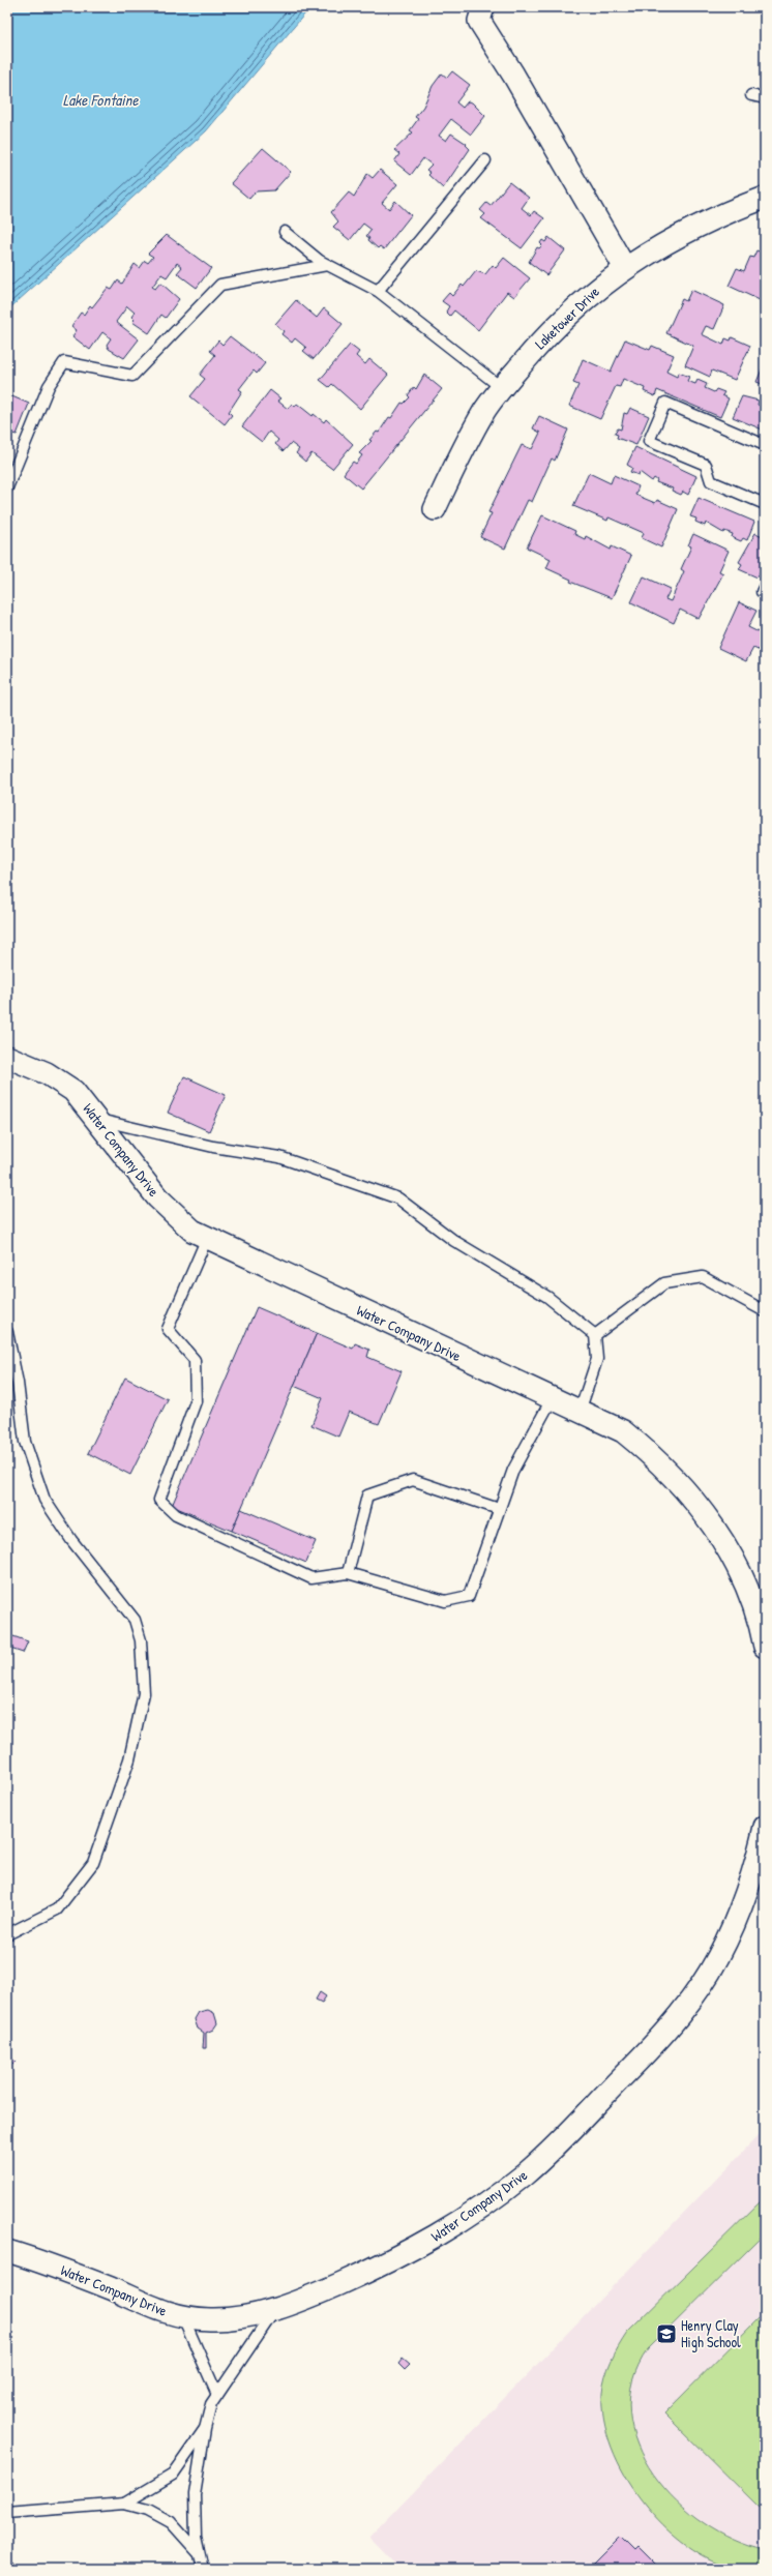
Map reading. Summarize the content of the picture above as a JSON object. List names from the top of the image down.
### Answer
{
  "streets": {
    "street": ["Laketower Drive", "Water Company Drive"]
  },
  "water": ["Lake Fontaine"],
  "places": {
    "school or university": ["Henry Clay High School"]
  }
}
